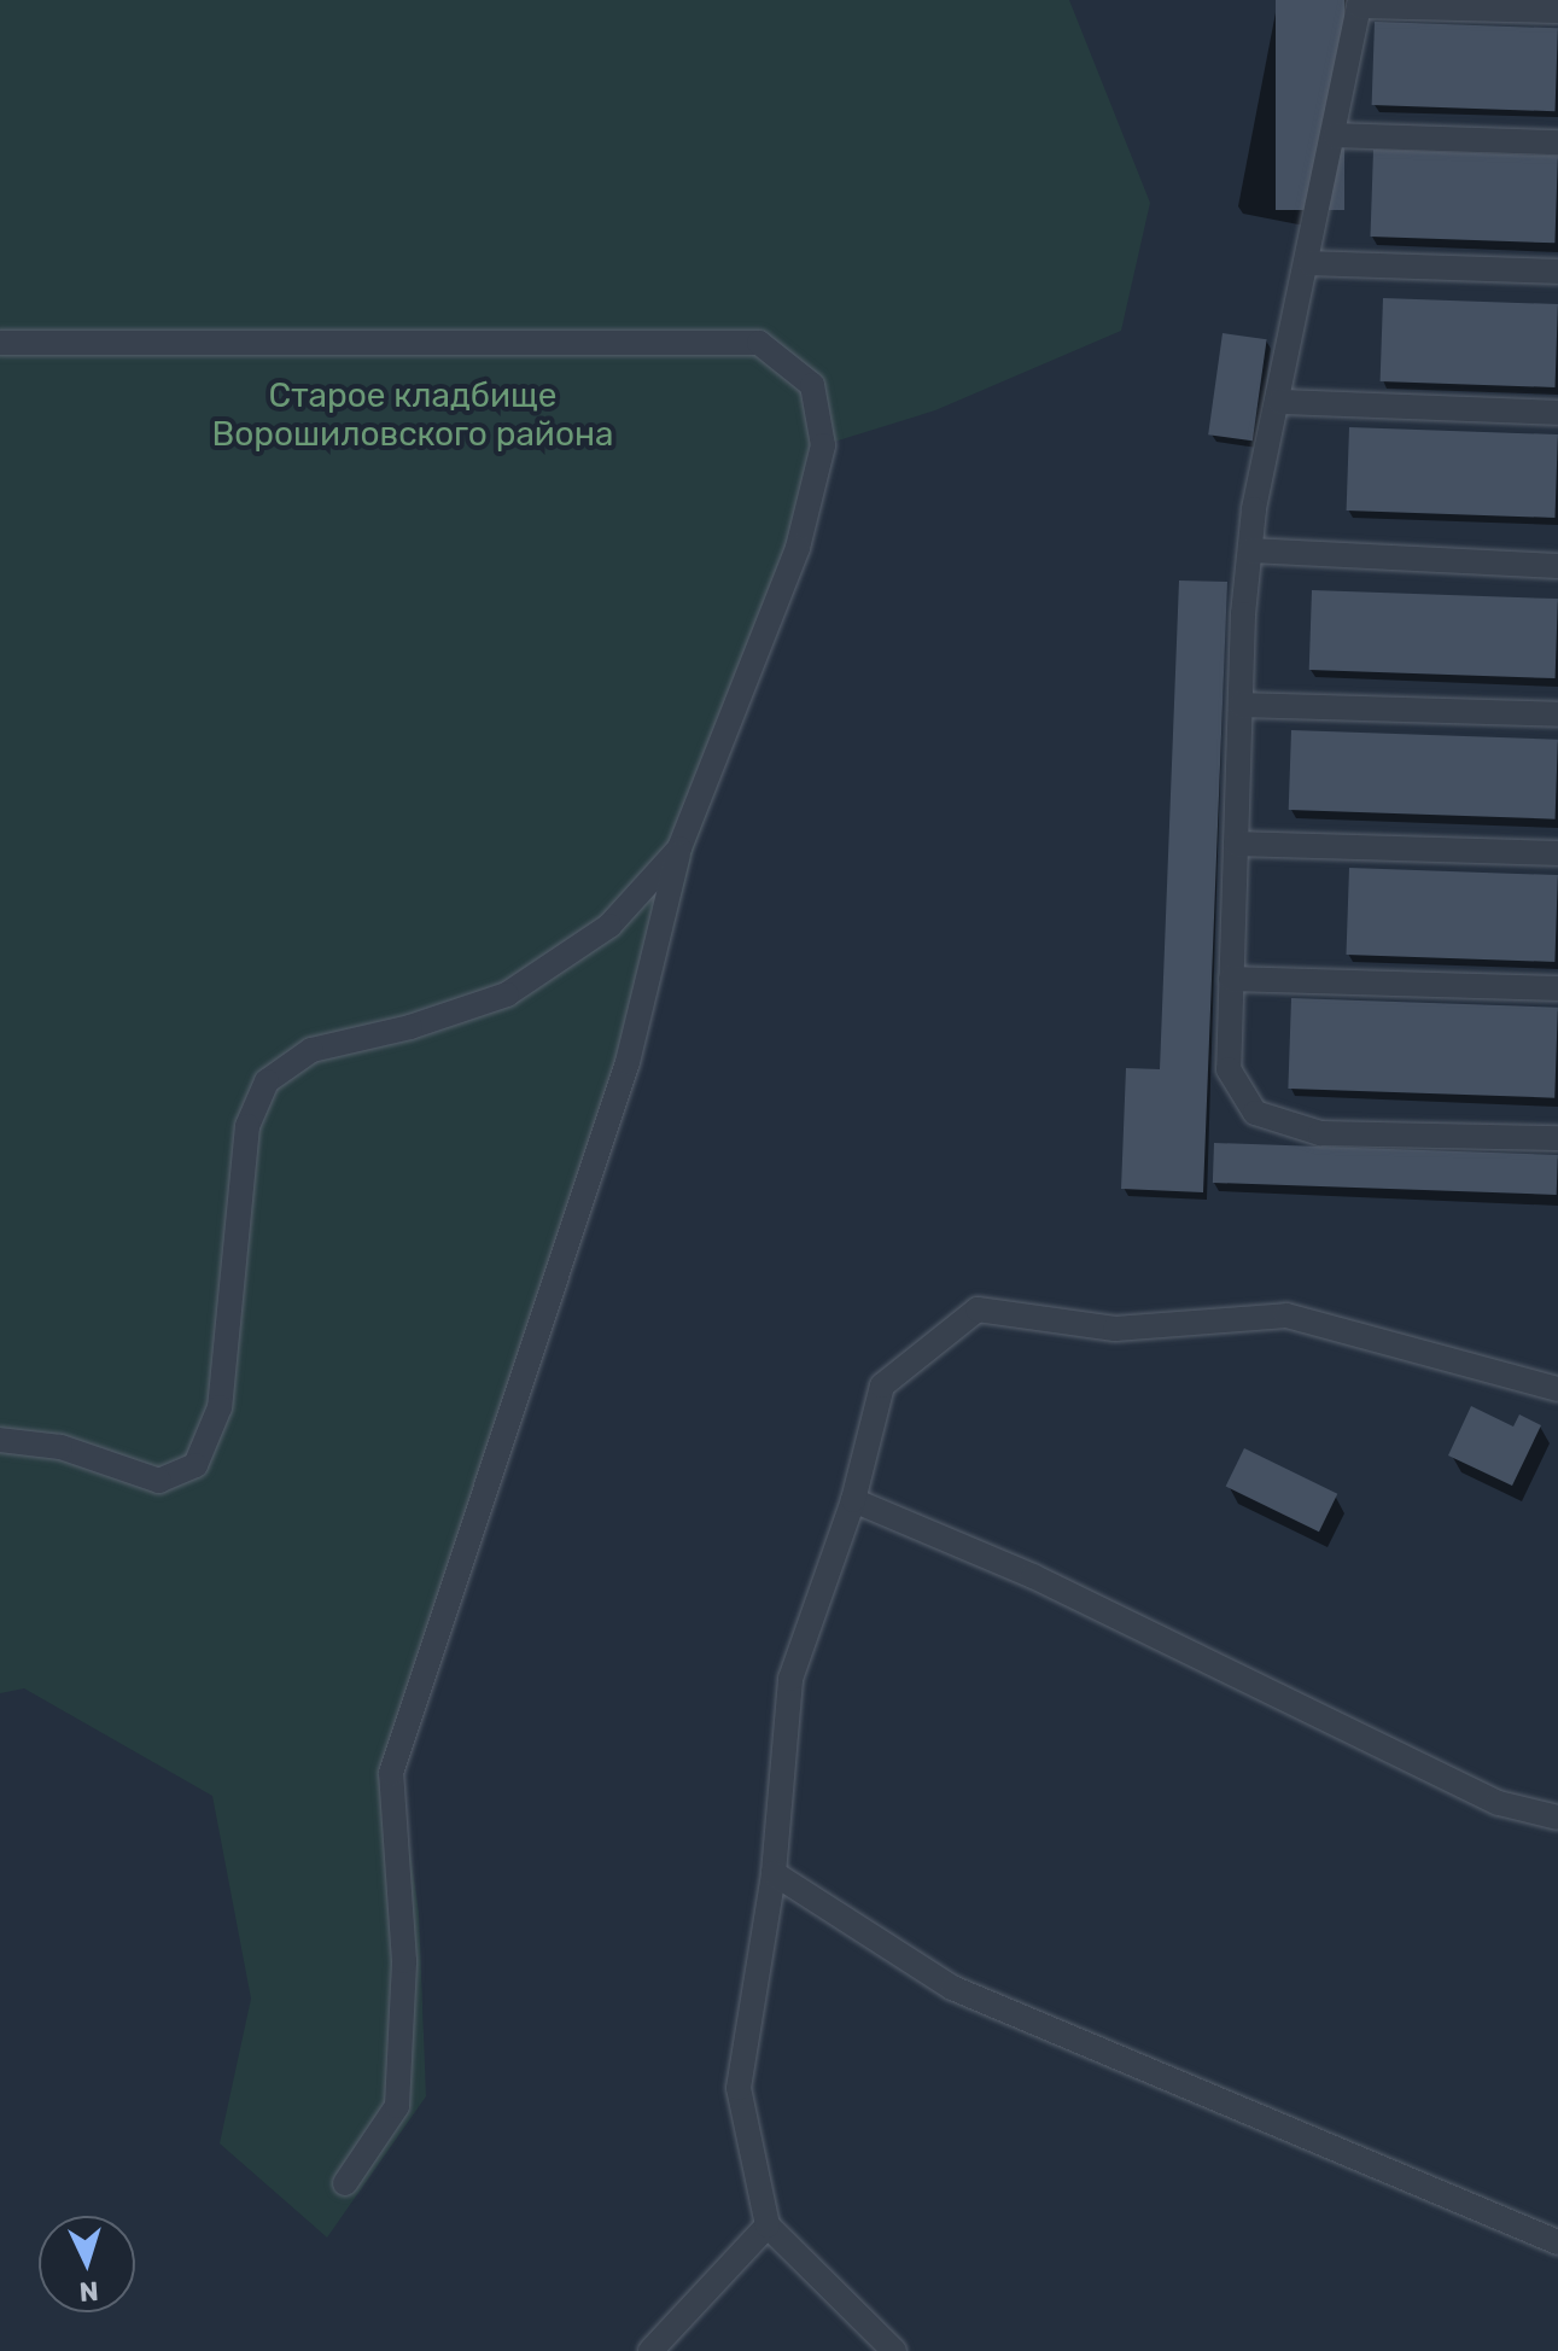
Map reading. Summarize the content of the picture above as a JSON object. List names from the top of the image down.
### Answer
{
  "parks": ["Старое кладбище Ворошиловского района"],
  "north": "bottom"
}
